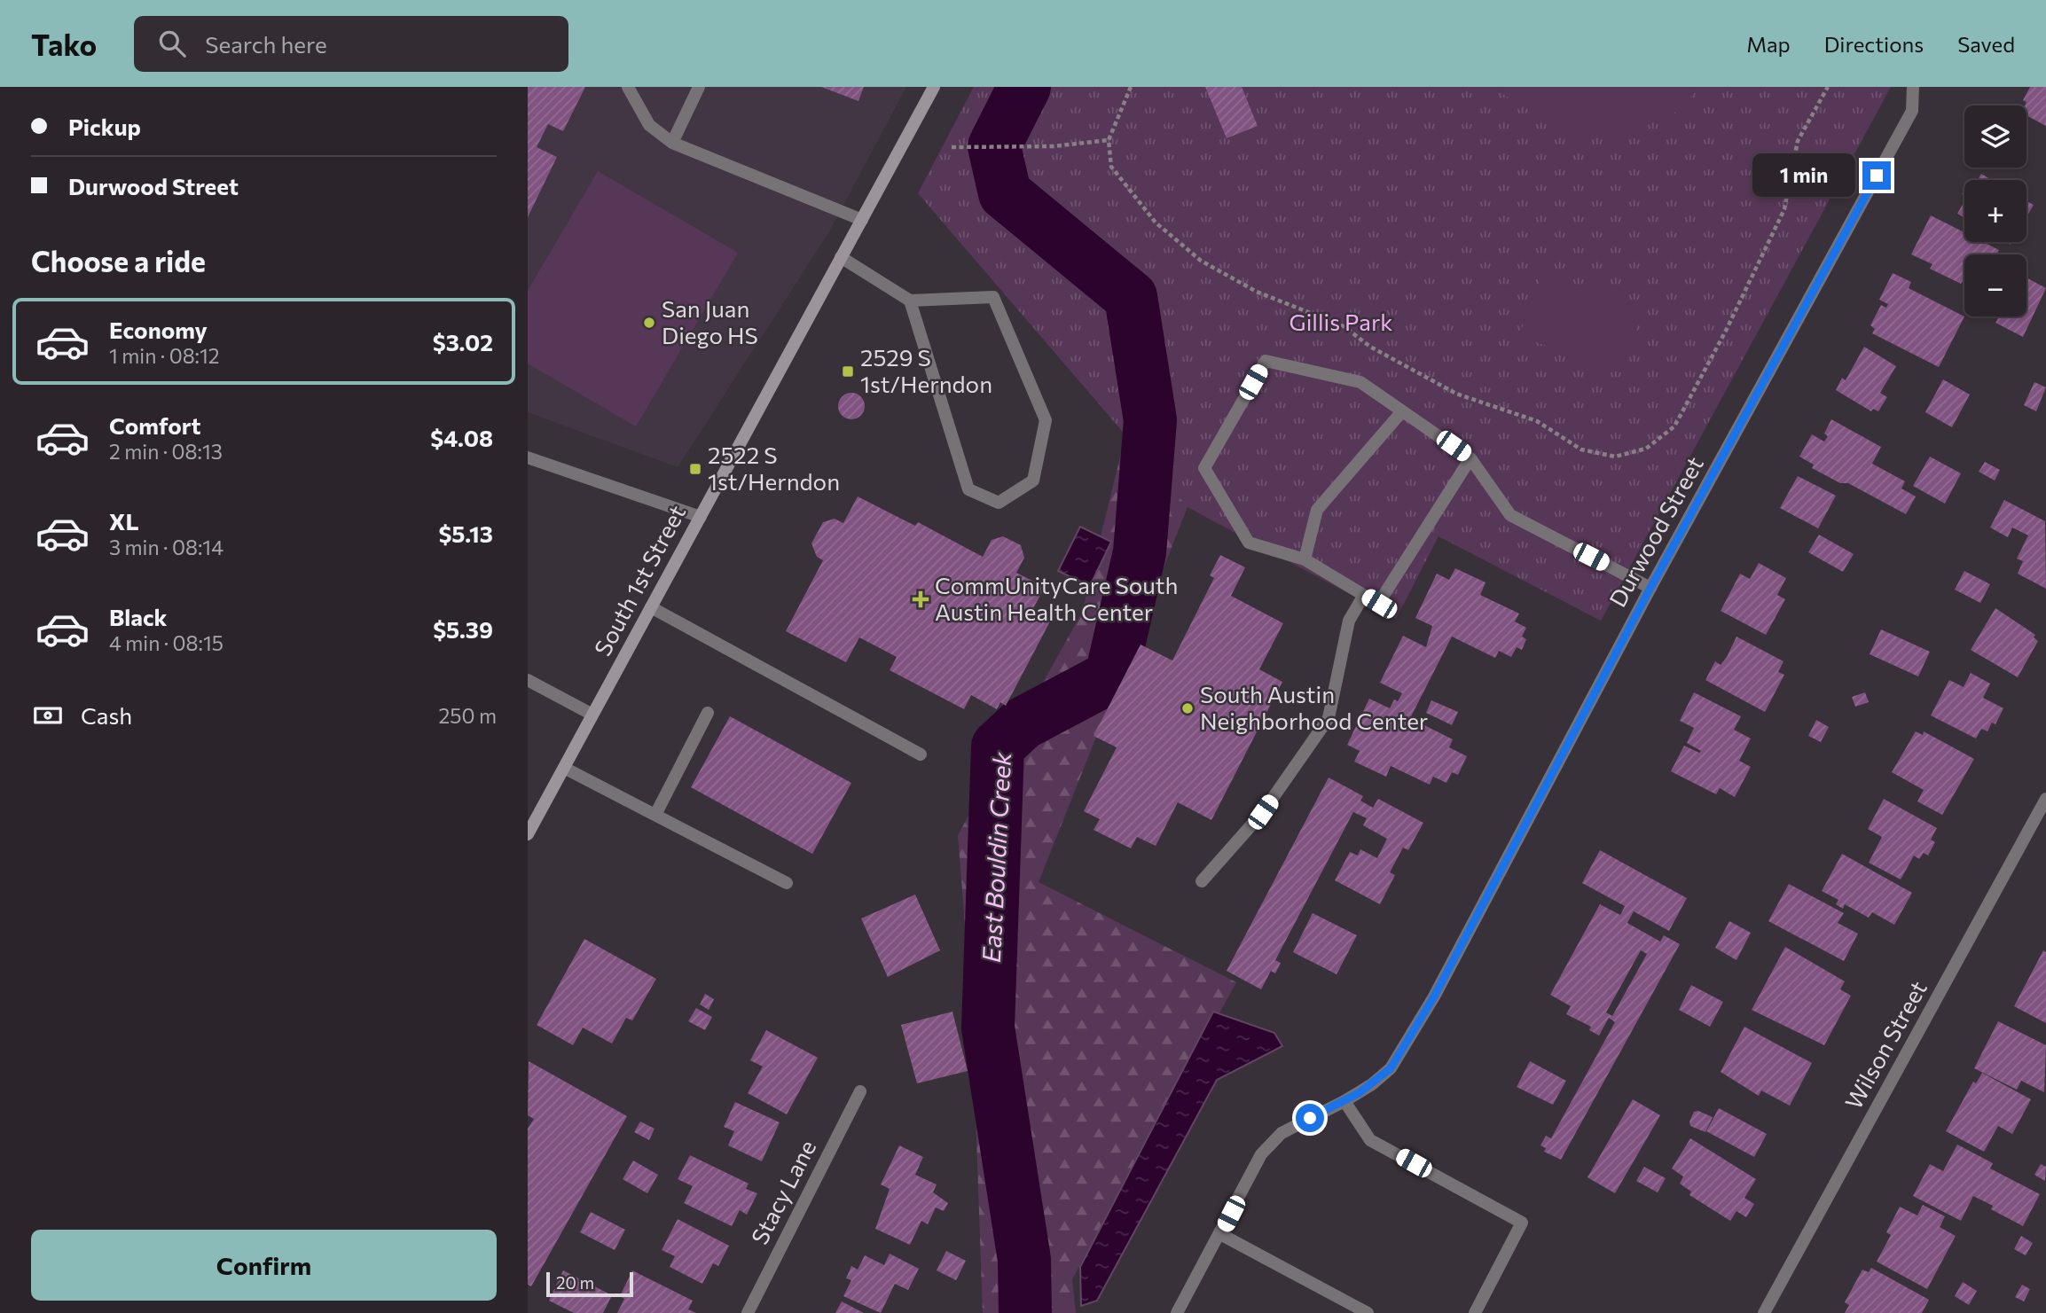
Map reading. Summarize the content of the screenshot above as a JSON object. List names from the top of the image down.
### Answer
{
  "streets": {
    "main road": ["South 1st Street"],
    "street": ["Durwood Street", "Wilson Street", "Stacy Lane"]
  },
  "water": ["East Bouldin Creek"],
  "parks": ["Gillis Park"],
  "places": {
    "other": ["San Juan Diego HS", "South Austin Neighborhood Center"],
    "transit": ["2529 S 1st/Herndon", "2522 S 1st/Herndon"],
    "health": ["CommUnityCare South Austin Health Center"]
  },
  "scale_bar": "20 m",
  "page": {
    "header": "Tako",
    "search": "Search here",
    "nav": ["Map", "Directions", "Saved"],
    "banner": ["Pickup", "Durwood Street"],
    "map_buttons": ["+", "−"],
    "bubble": "1 min",
    "heading": "Choose a ride",
    "list": [
      {
        "name": "Economy",
        "note": "1 min · 08:12",
        "value": "$3.02"
      },
      {
        "name": "Comfort",
        "note": "2 min · 08:13",
        "value": "$4.08"
      },
      {
        "name": "XL",
        "note": "3 min · 08:14",
        "value": "$5.13"
      },
      {
        "name": "Black",
        "note": "4 min · 08:15",
        "value": "$5.39"
      }
    ],
    "pay": ["Cash", "250 m"],
    "buttons": "Confirm",
    "scale": "20 m"
  }
}
